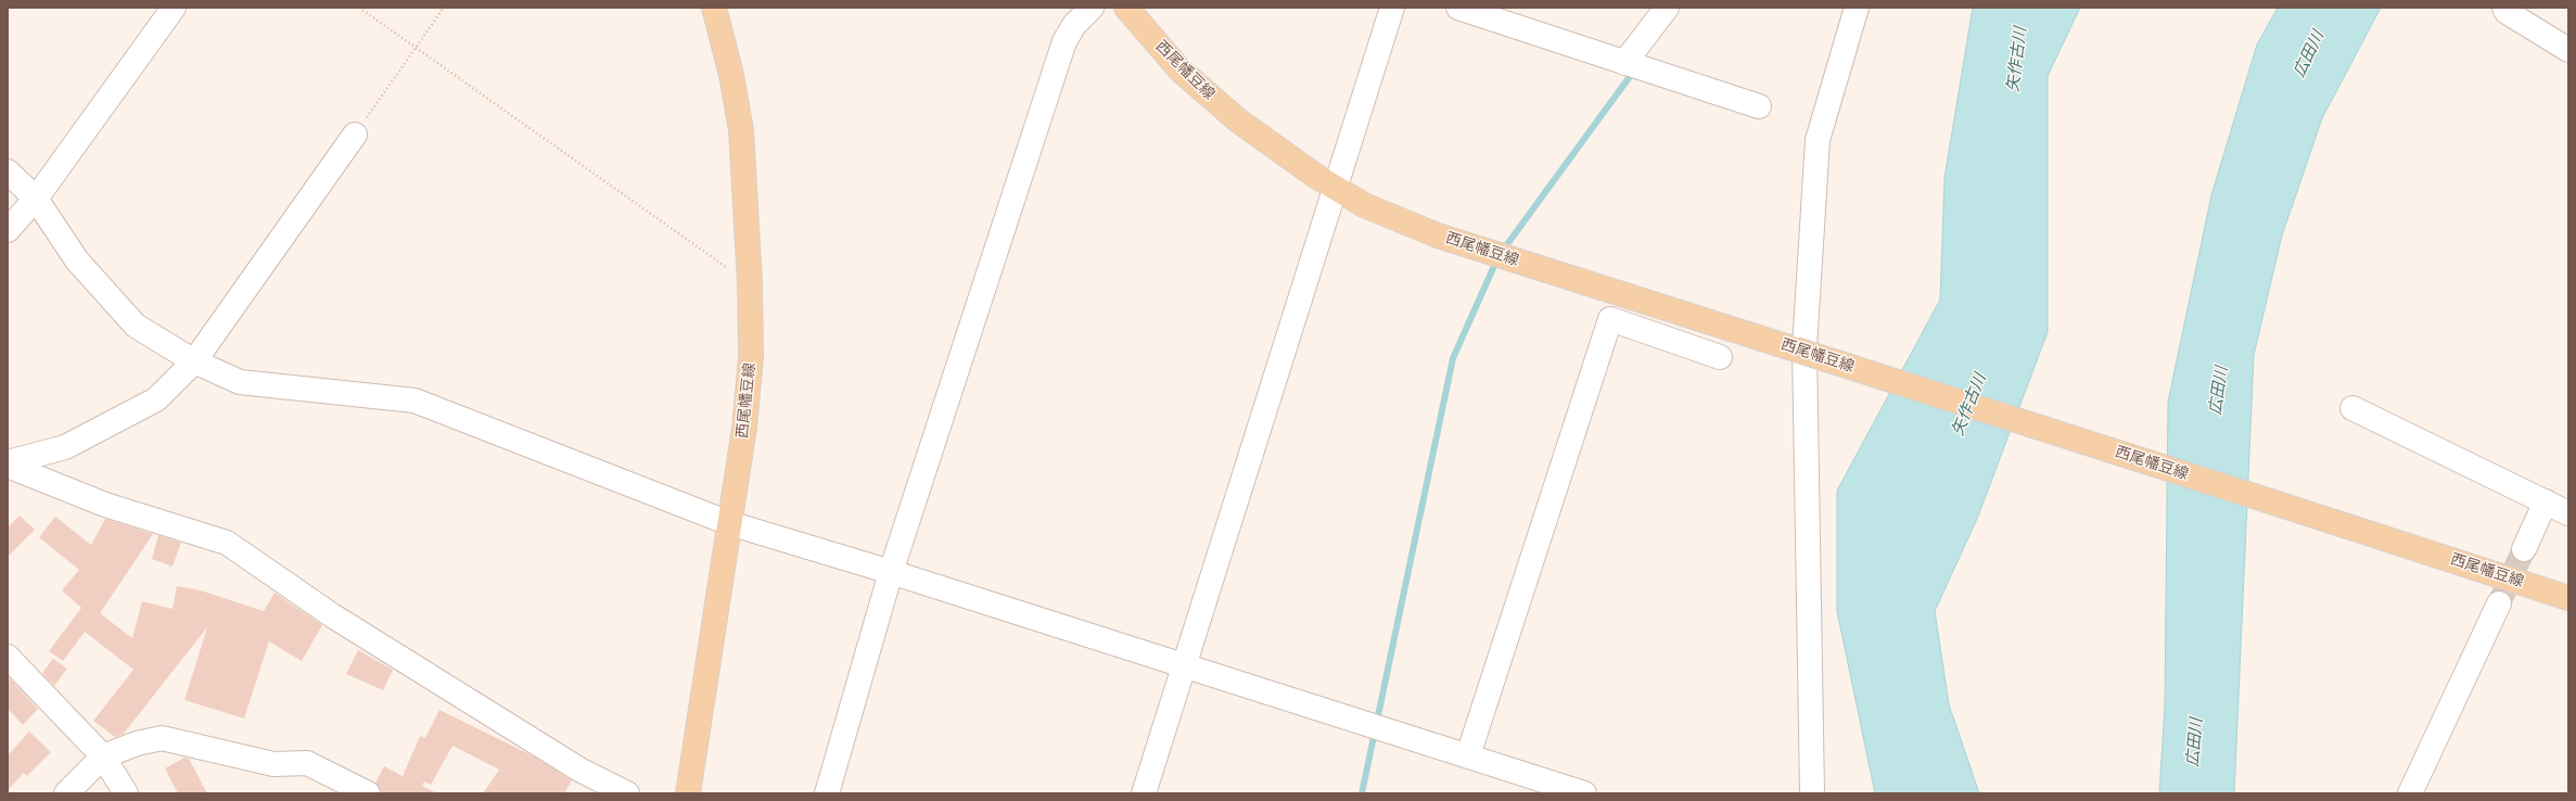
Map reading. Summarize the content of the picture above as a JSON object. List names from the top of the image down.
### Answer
{
  "streets": {
    "main road": ["西尾幡豆線"]
  },
  "water": ["広田川", "矢作古川"]
}
